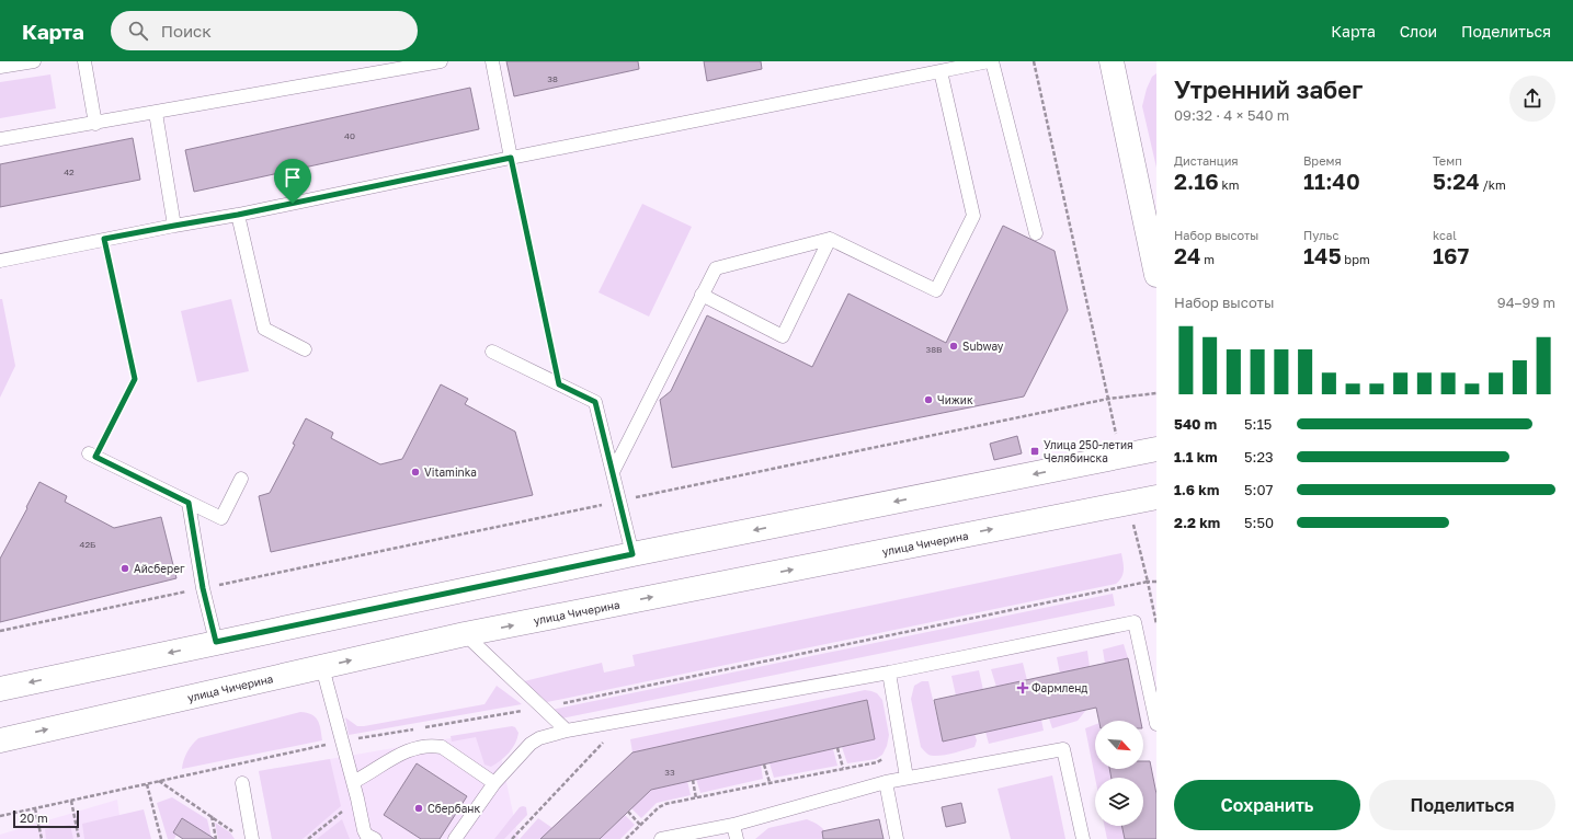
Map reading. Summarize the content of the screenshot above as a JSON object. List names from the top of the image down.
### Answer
{
  "streets": {
    "main road": ["улица Чичерина"]
  },
  "places": {
    "other": [
      "Subway",
      "Чижик",
      "Vitaminka",
      "Айсберег",
      "Сбербанк"
    ],
    "transit": ["Улица 250-летия Челябинска"],
    "health": ["Фармленд"]
  },
  "house_numbers": [
    "38",
    "40",
    "42",
    "38В",
    "42Б",
    "33"
  ],
  "scale_bar": "20 m",
  "north": "bottom right",
  "page": {
    "header": "Карта",
    "search": "Поиск",
    "nav": ["Карта", "Слои", "Поделиться"],
    "heading": ["Утренний забег", "09:32 · 4 × 540 m"],
    "stats": [
      ["Дистанция", "2.16 km"],
      ["Время", "11:40"],
      ["Темп", "5:24 /km"],
      ["Набор высоты", "24 m"],
      ["Пульс", "145 bpm"],
      ["kcal", "167"]
    ],
    "chart": ["Набор высоты", "94–99 m"],
    "list": [
      {
        "name": "540 m",
        "note": "5:15"
      },
      {
        "name": "1.1 km",
        "note": "5:23"
      },
      {
        "name": "1.6 km",
        "note": "5:07"
      },
      {
        "name": "2.2 km",
        "note": "5:50"
      }
    ],
    "buttons": ["Сохранить", "Поделиться"],
    "scale": "20 m"
  }
}
